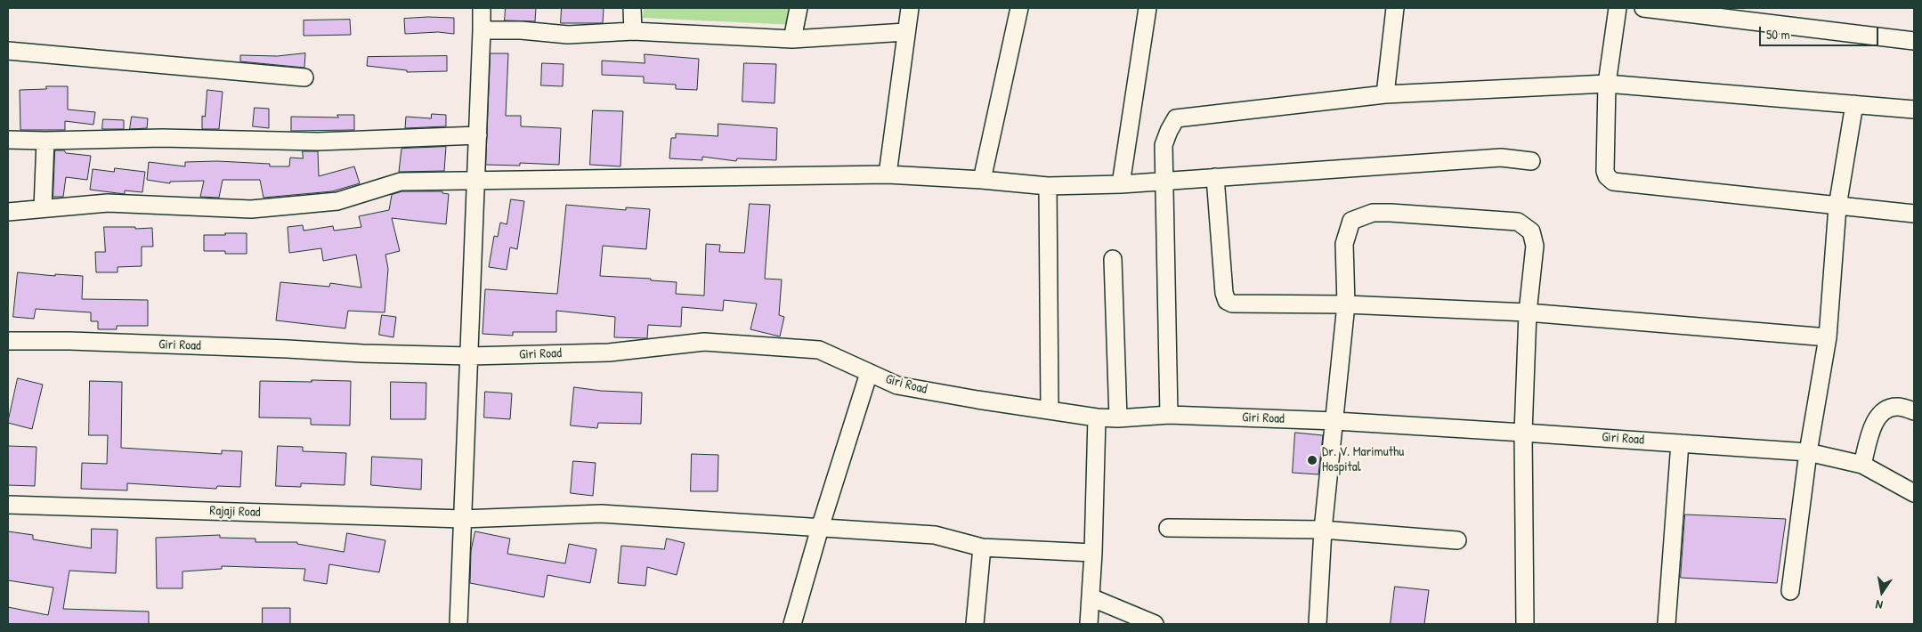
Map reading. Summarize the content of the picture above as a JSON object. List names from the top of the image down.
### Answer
{
  "streets": {
    "street": ["Giri Road", "Rajaji Road"]
  },
  "places": ["Dr. V. Marimuthu Hospital"],
  "scale_bar": "50 m",
  "north": "bottom"
}
